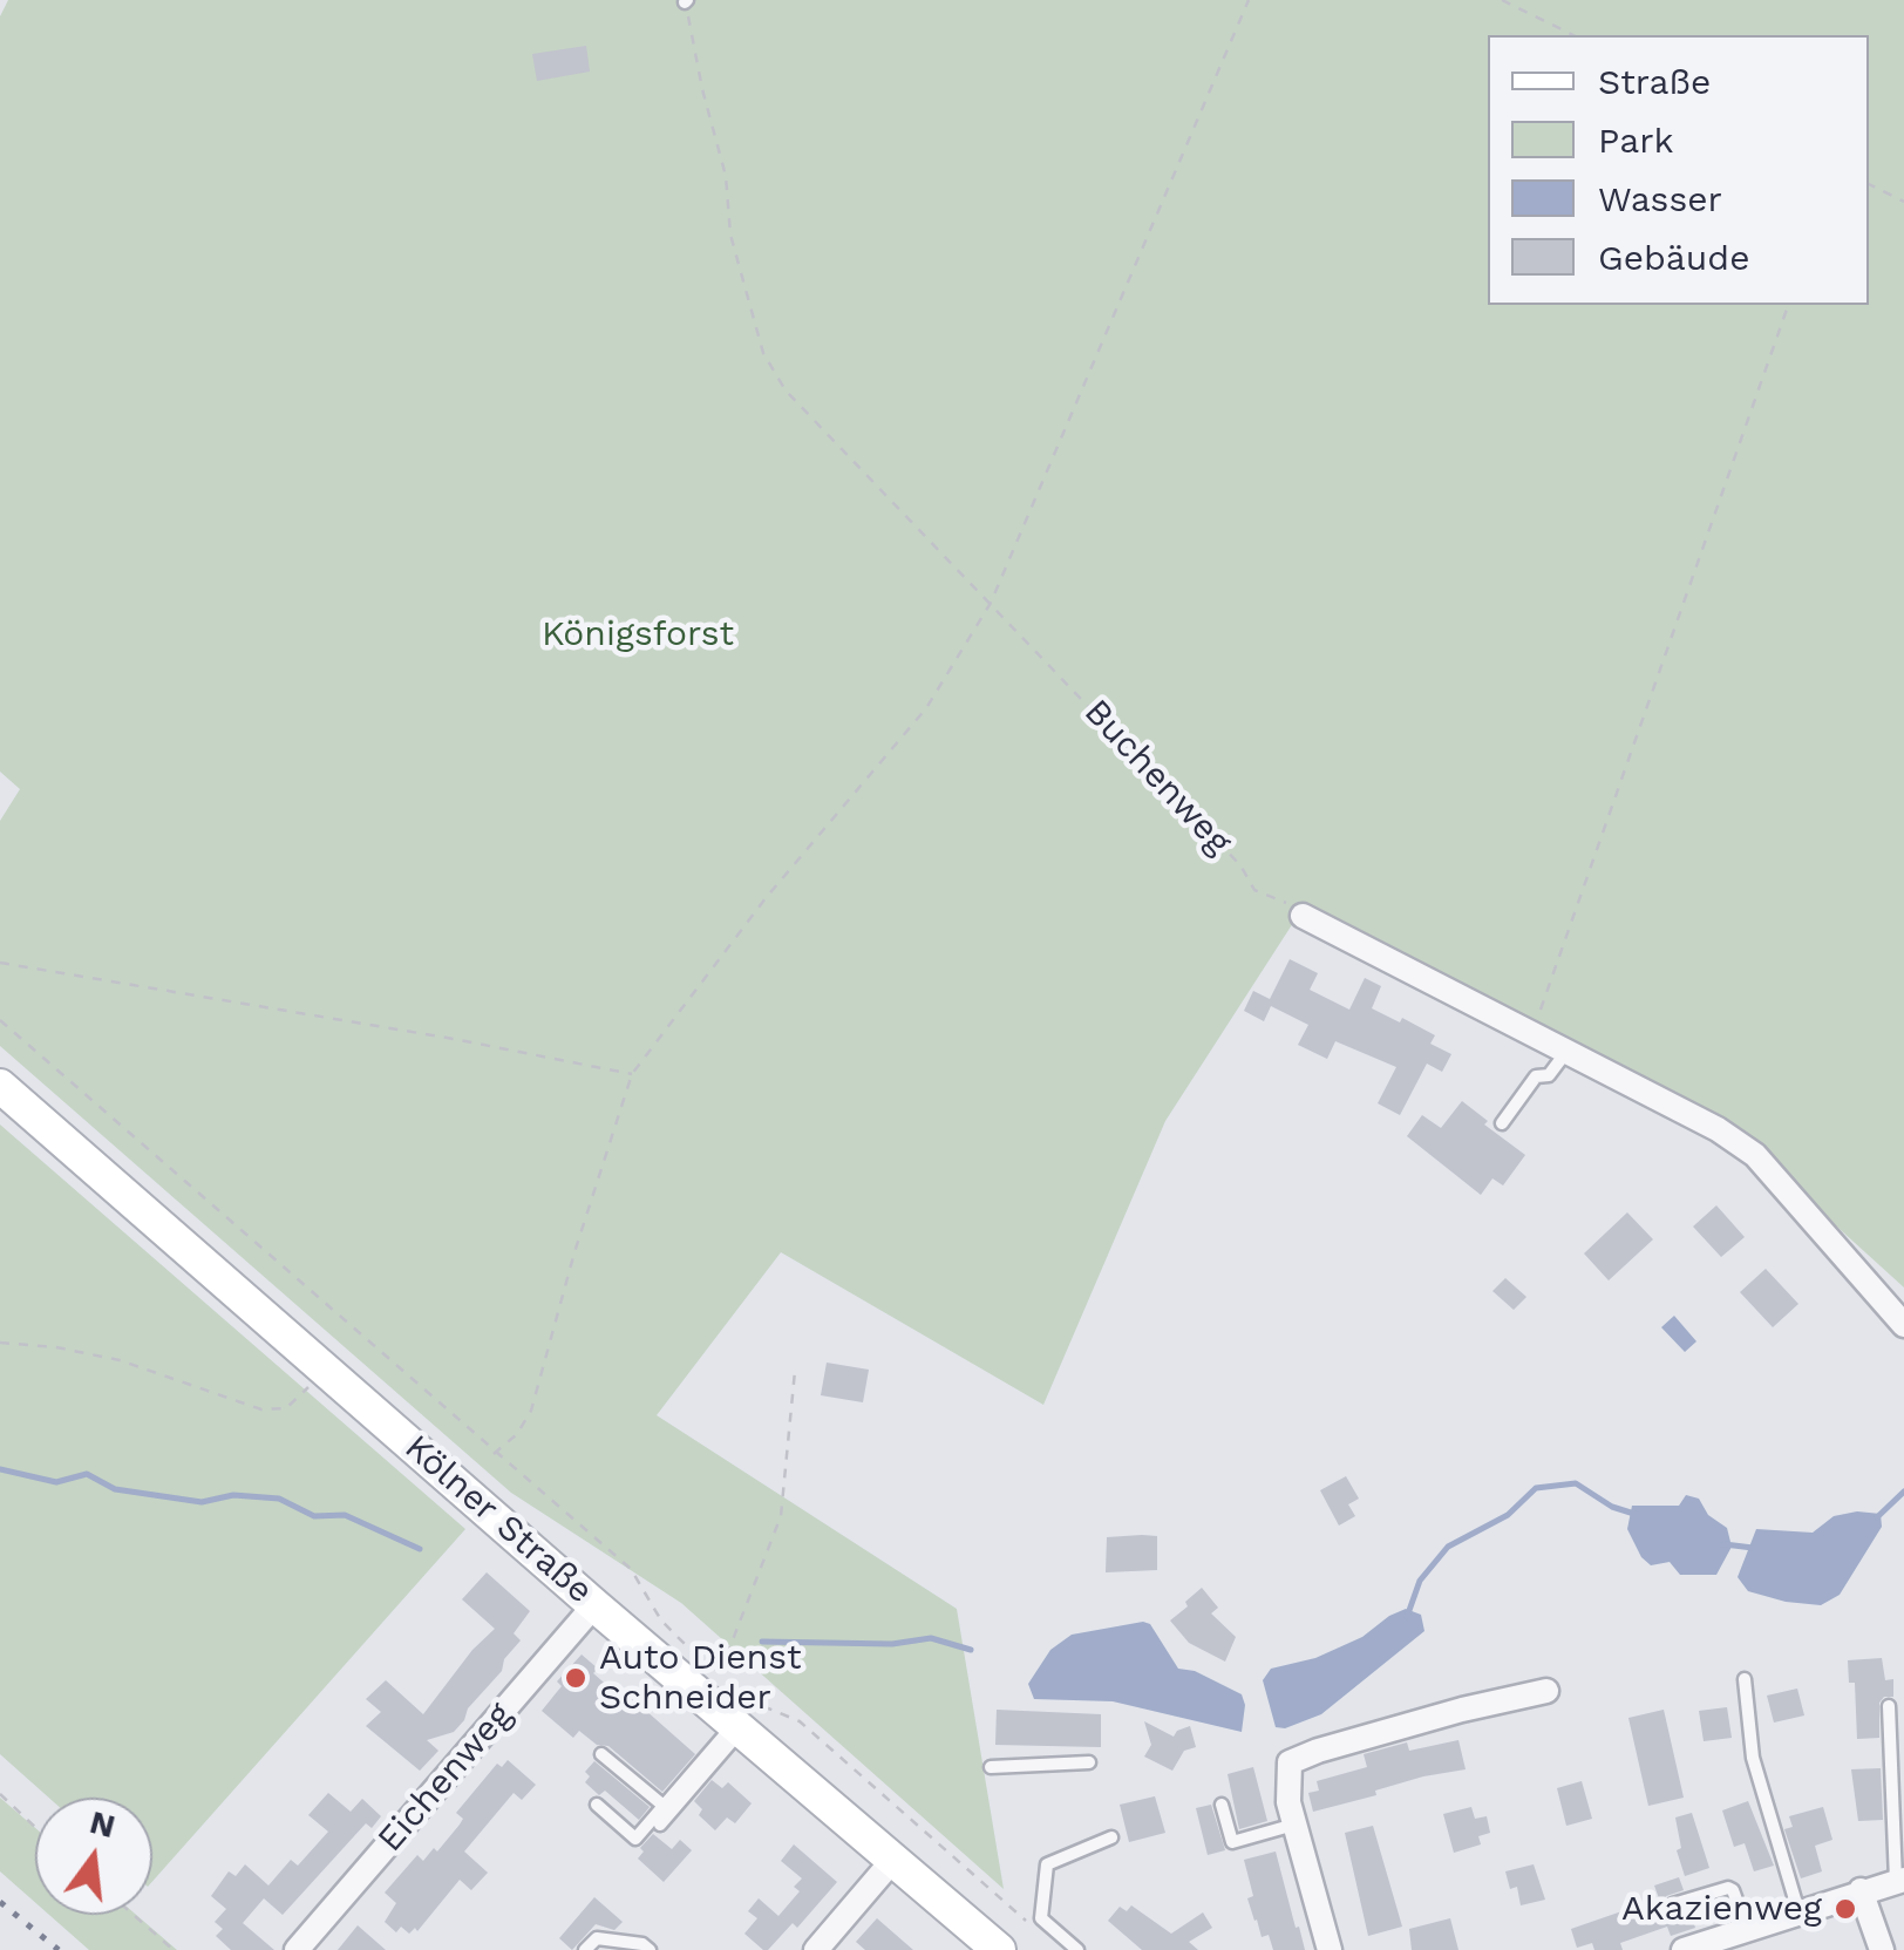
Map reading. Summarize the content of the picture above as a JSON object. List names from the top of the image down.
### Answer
{
  "streets": {
    "main road": ["Kölner Straße"],
    "street": ["Eichenweg"],
    "path": ["Buchenweg"]
  },
  "crossings": [
    ["Kölner Straße", "Eichenweg"]
  ],
  "parks": ["Königsforst"],
  "places": ["Auto Dienst Schneider", "Akazienweg"],
  "legend": [
    "Straße",
    "Park",
    "Wasser",
    "Gebäude"
  ],
  "north": "top"
}
